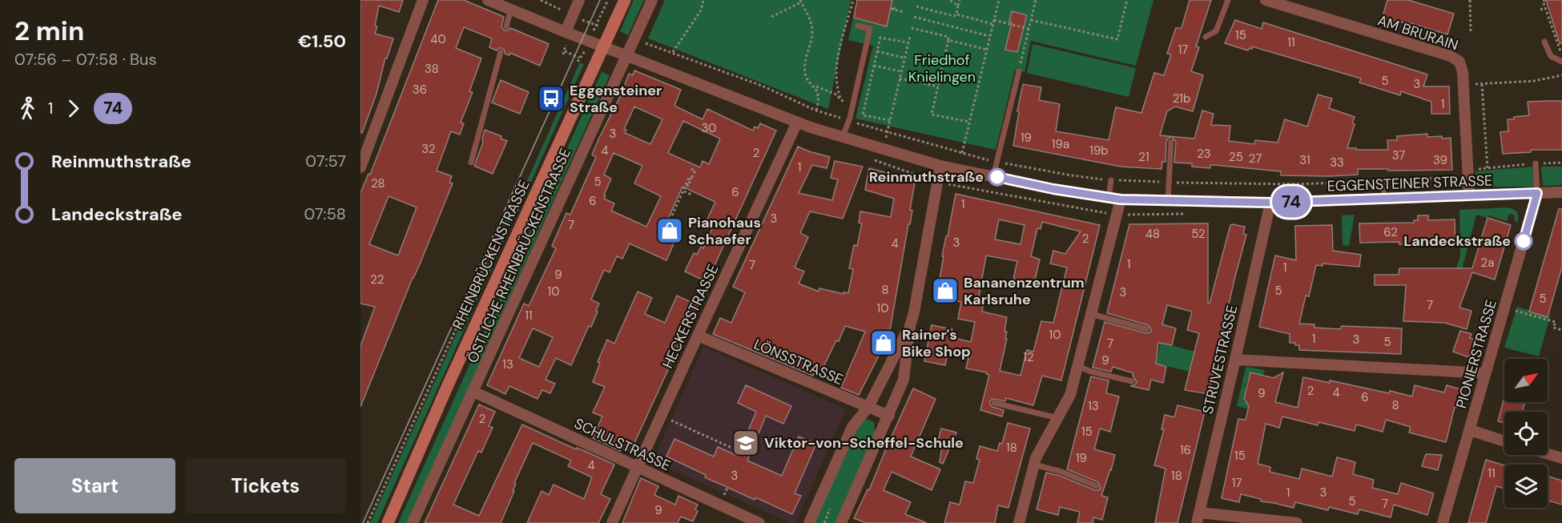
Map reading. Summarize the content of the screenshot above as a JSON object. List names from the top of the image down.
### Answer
{
  "streets": {
    "main road": ["RHEINBRÜCKENSTRASSE"],
    "street": [
      "AM BRURAIN",
      "EGGENSTEINER STRASSE",
      "ÖSTLICHE RHEINBRÜCKENSTRASSE",
      "HECKERSTRASSE",
      "PIONIERSTRASSE",
      "STRUVESTRASSE",
      "LÖNSSTRASSE",
      "SCHULSTRASSE"
    ]
  },
  "crossings": [
    ["AM BRURAIN", "EGGENSTEINER STRASSE"],
    ["EGGENSTEINER STRASSE", "RHEINBRÜCKENSTRASSE"],
    ["EGGENSTEINER STRASSE", "ÖSTLICHE RHEINBRÜCKENSTRASSE"],
    ["EGGENSTEINER STRASSE", "HECKERSTRASSE"],
    ["EGGENSTEINER STRASSE", "PIONIERSTRASSE"],
    ["EGGENSTEINER STRASSE", "STRUVESTRASSE"],
    ["ÖSTLICHE RHEINBRÜCKENSTRASSE", "SCHULSTRASSE"],
    ["HECKERSTRASSE", "LÖNSSTRASSE"],
    ["HECKERSTRASSE", "SCHULSTRASSE"]
  ],
  "parks": ["Friedhof Knielingen"],
  "places": {
    "bus stop": ["Eggensteiner Straße"],
    "other": ["Reinmuthstraße", "Landeckstraße"],
    "shop": ["Pianohaus Schaefer", "Bananenzentrum Karlsruhe", "Rainer's Bike Shop"],
    "school or university": ["Viktor-von-Scheffel-Schule"]
  },
  "lines": ["bus line 74"],
  "house_numbers": [
    "15",
    "40",
    "11",
    "17",
    "38",
    "5",
    "3",
    "36",
    "21b",
    "1",
    "30",
    "3",
    "19",
    "19a",
    "32",
    "4",
    "19b",
    "2",
    "23",
    "37",
    "21",
    "25",
    "27",
    "31",
    "39",
    "33",
    "1",
    "5",
    "28",
    "6",
    "6",
    "1",
    "3",
    "7",
    "62",
    "48",
    "52",
    "2",
    "3",
    "4",
    "2a",
    "1",
    "7",
    "1",
    "9",
    "22",
    "8",
    "5",
    "10",
    "3",
    "5",
    "7",
    "10",
    "11",
    "10",
    "1",
    "3",
    "5",
    "7",
    "12",
    "9",
    "13",
    "2",
    "4",
    "9",
    "6",
    "8",
    "13",
    "2",
    "15",
    "18",
    "16",
    "15",
    "19",
    "4",
    "11",
    "3",
    "18",
    "17",
    "1",
    "3",
    "5",
    "7",
    "9"
  ],
  "north": "top right",
  "page": {
    "heading": ["2 min", "07:56 – 07:58 · Bus", "€1.50"],
    "on_map": "74",
    "legs": ["1", "74"],
    "list": [
      {
        "name": "Reinmuthstraße",
        "value": "07:57"
      },
      {
        "name": "Landeckstraße",
        "value": "07:58"
      }
    ],
    "buttons": ["Start", "Tickets"]
  }
}
